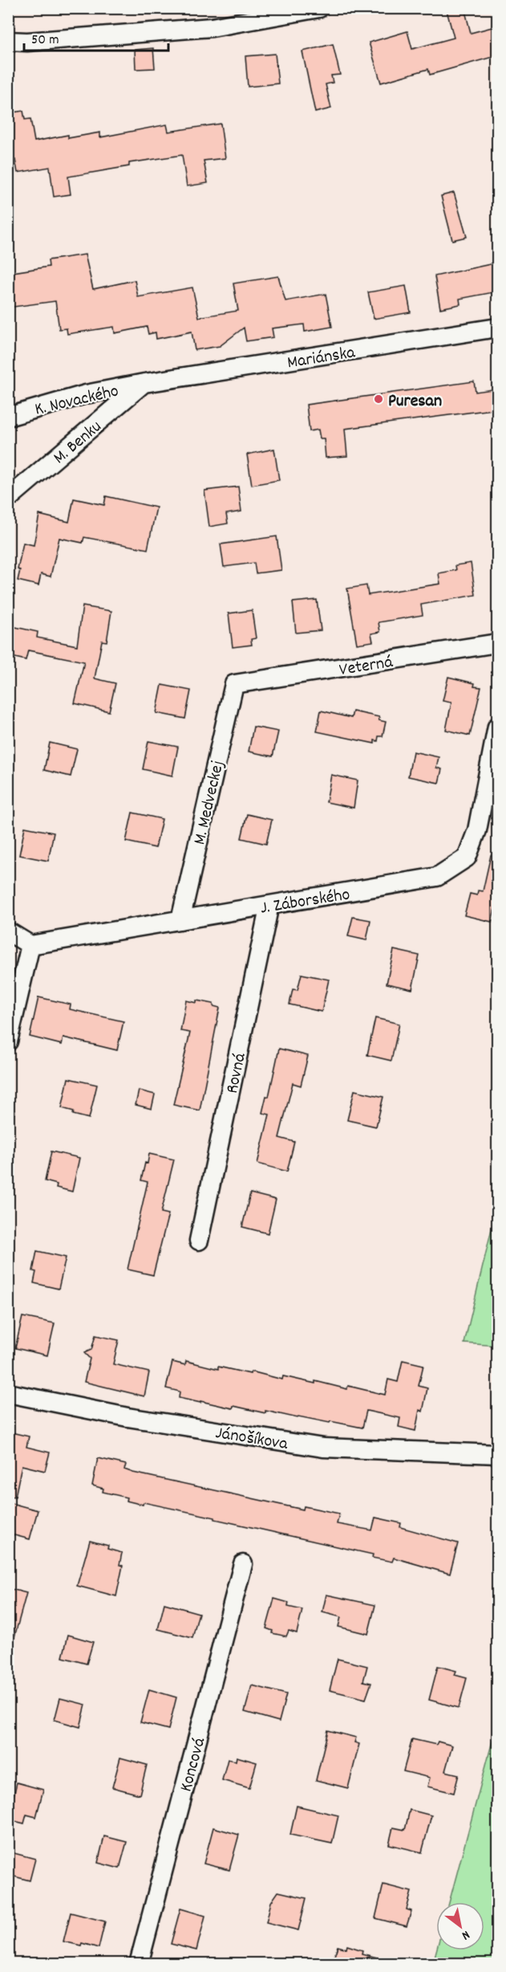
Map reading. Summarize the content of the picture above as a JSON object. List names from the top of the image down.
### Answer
{
  "streets": {
    "street": [
      "Mariánska",
      "K. Novackého",
      "M. Benku",
      "Veterná",
      "M. Medveckej",
      "J. Záborského",
      "Rovná",
      "Jánošíkova",
      "Koncová"
    ]
  },
  "crossings": [
    ["Mariánska", "K. Novackého"],
    ["Mariánska", "M. Benku"],
    ["K. Novackého", "M. Benku"],
    ["Veterná", "M. Medveckej"],
    ["M. Medveckej", "J. Záborského"],
    ["J. Záborského", "Rovná"]
  ],
  "places": ["Puresan"],
  "scale_bar": "50 m",
  "north": "bottom right"
}
